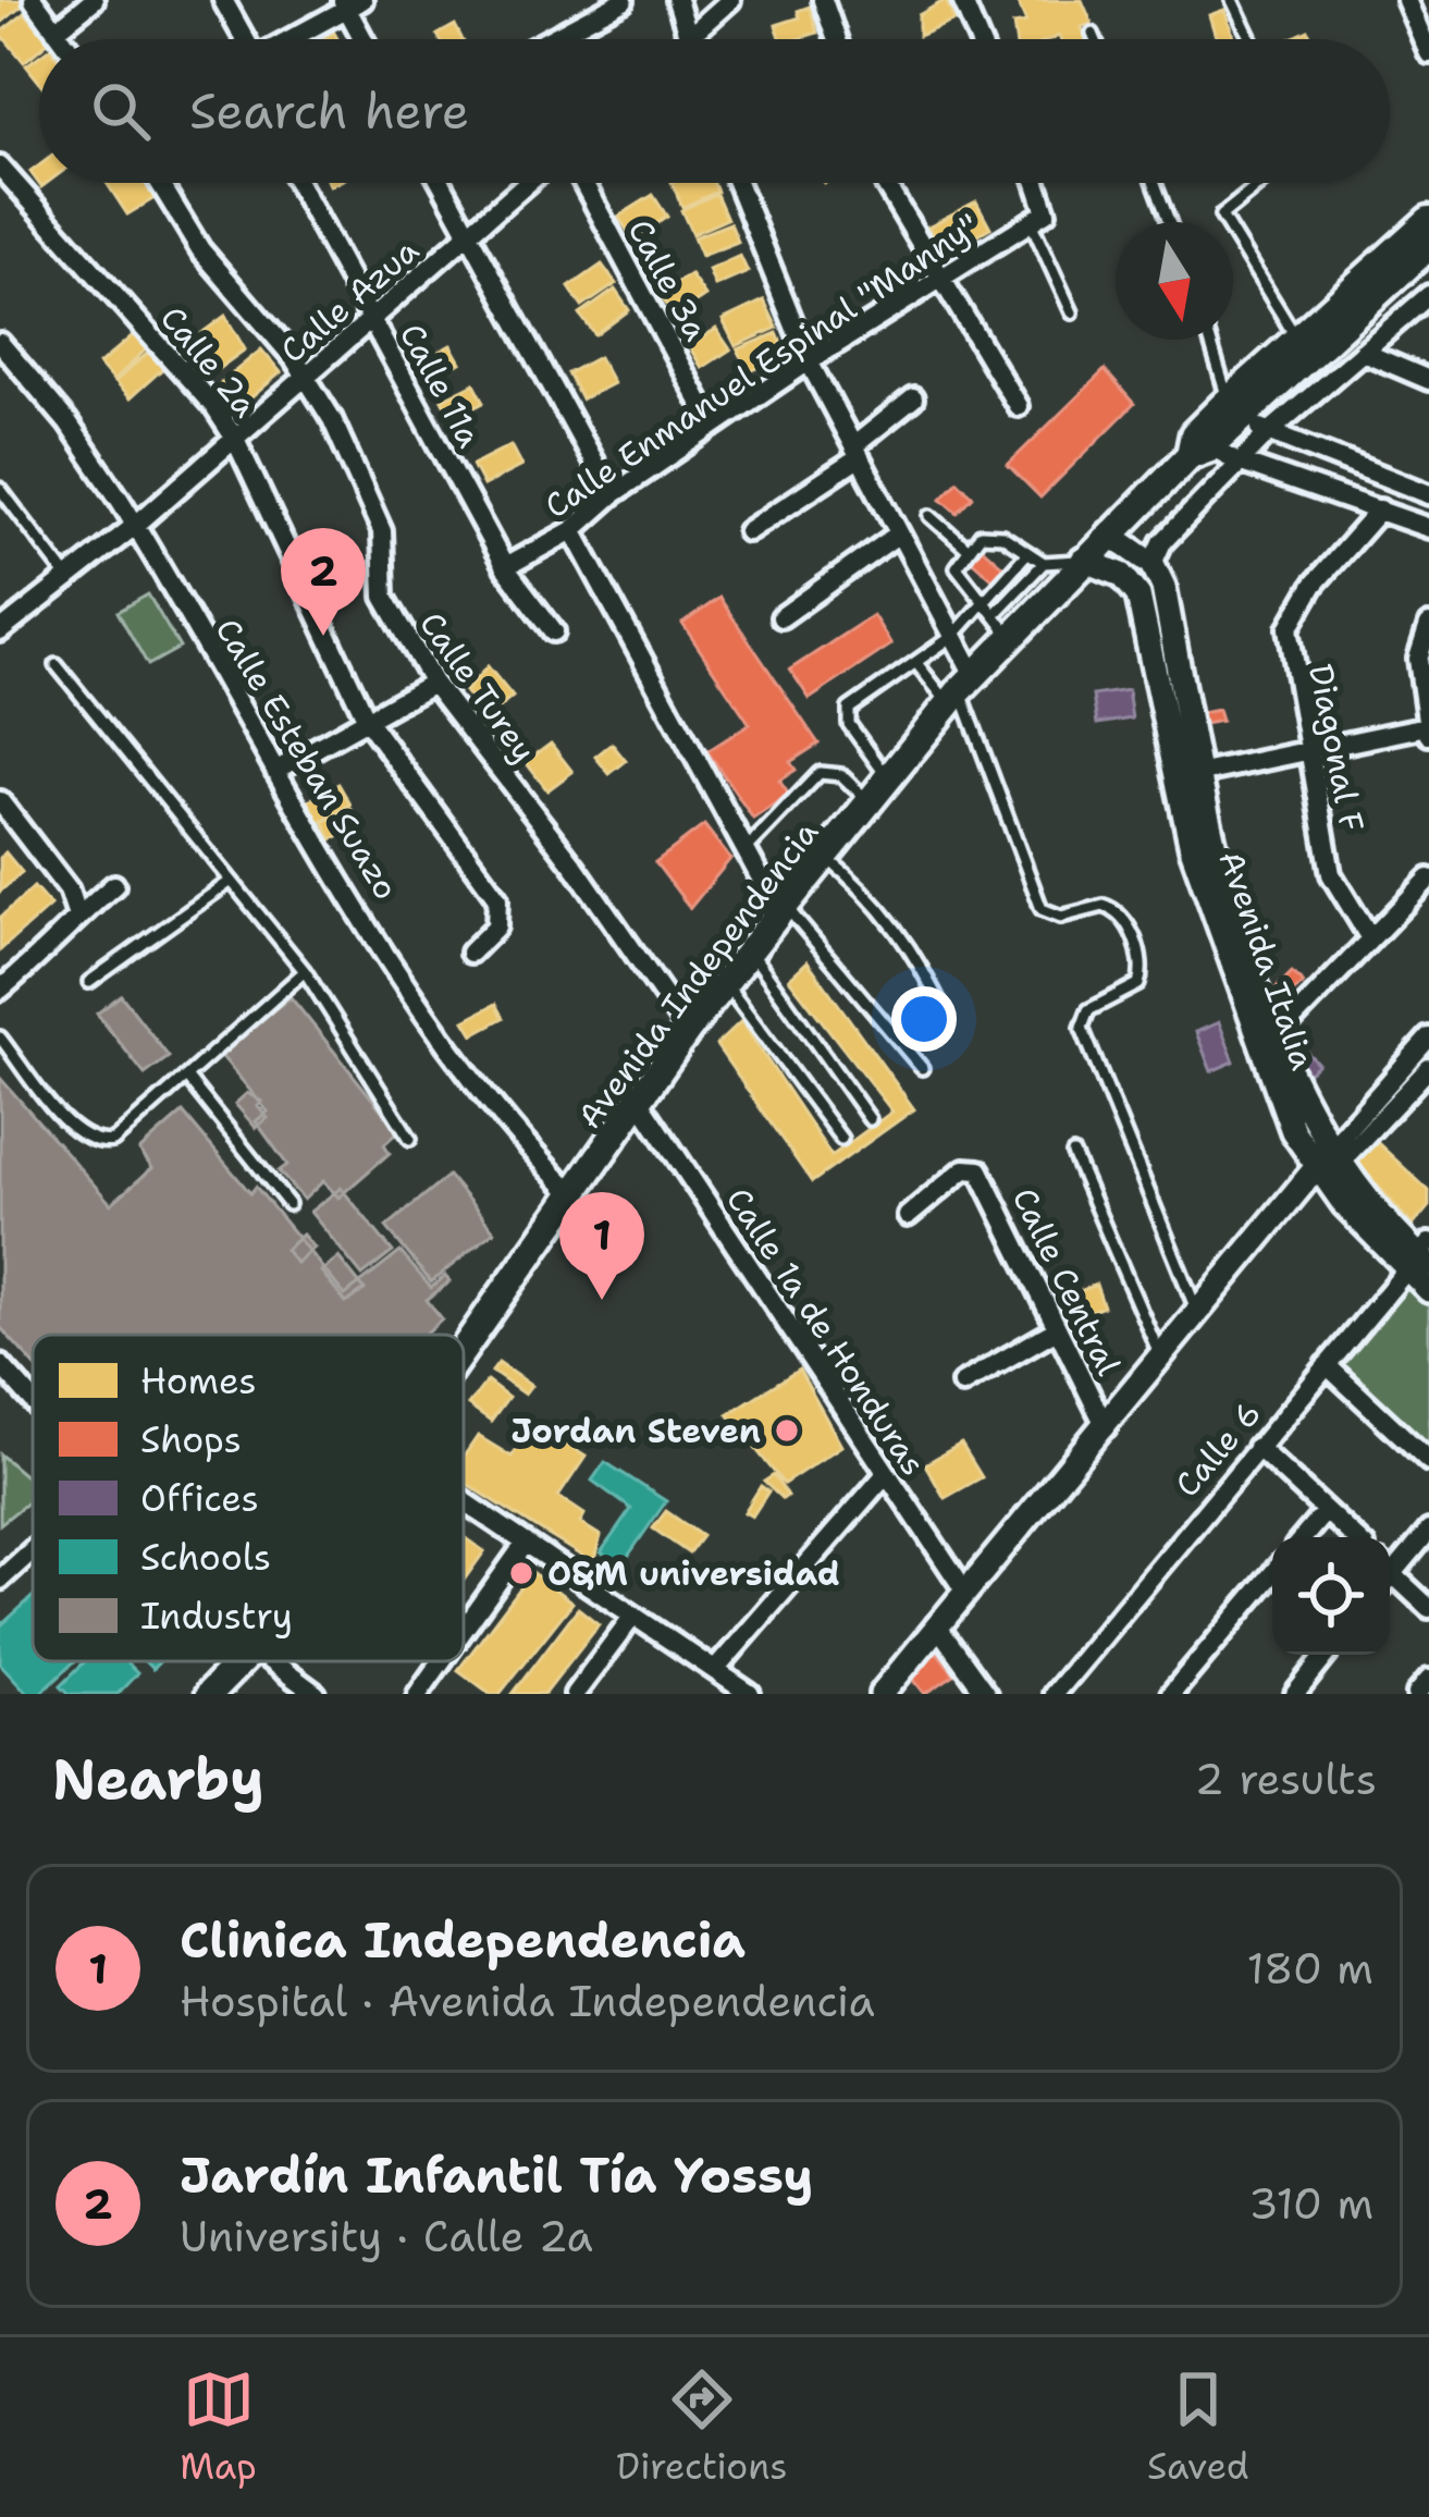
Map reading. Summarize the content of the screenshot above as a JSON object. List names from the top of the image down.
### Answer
{
  "streets": {
    "main road": ["Avenida Independencia"],
    "street": [
      "Calle 3a",
      "Calle Azua",
      "Calle 2a",
      "Calle Enmanuel Espinal \"Manny\"",
      "Calle 11a",
      "Calle Turey",
      "Diagonal F",
      "Calle Esteban Suazo",
      "Avenida Italia",
      "Calle Central",
      "Calle 1a de Honduras",
      "Calle 6"
    ]
  },
  "crossings": [
    ["Calle 3a", "Calle Enmanuel Espinal \"Manny\""],
    ["Calle Azua", "Calle 2a"],
    ["Calle Azua", "Calle 11a"],
    ["Calle Azua", "Calle Turey"],
    ["Calle Azua", "Calle Esteban Suazo"],
    ["Calle Enmanuel Espinal \"Manny\"", "Calle 11a"],
    ["Calle Turey", "Avenida Independencia"],
    ["Calle Esteban Suazo", "Avenida Independencia"],
    ["Avenida Italia", "Avenida Independencia"],
    ["Avenida Italia", "Calle 6"],
    ["Avenida Independencia", "Calle 1a de Honduras"]
  ],
  "places": ["Jordan Steven", "O&M universidad"],
  "legend": [
    "Homes",
    "Shops",
    "Offices",
    "Schools",
    "Industry"
  ],
  "north": "bottom",
  "page": {
    "search": "Search here",
    "pins": ["2", "1"],
    "heading": ["Nearby", "2 results"],
    "list": [
      {
        "mark": "1",
        "name": "Clinica Independencia",
        "note": "Hospital · Avenida Independencia",
        "value": "180 m"
      },
      {
        "mark": "2",
        "name": "Jardín Infantil Tía Yossy",
        "note": "University · Calle 2a",
        "value": "310 m"
      }
    ],
    "nav": ["Map", "Directions", "Saved"]
  }
}
